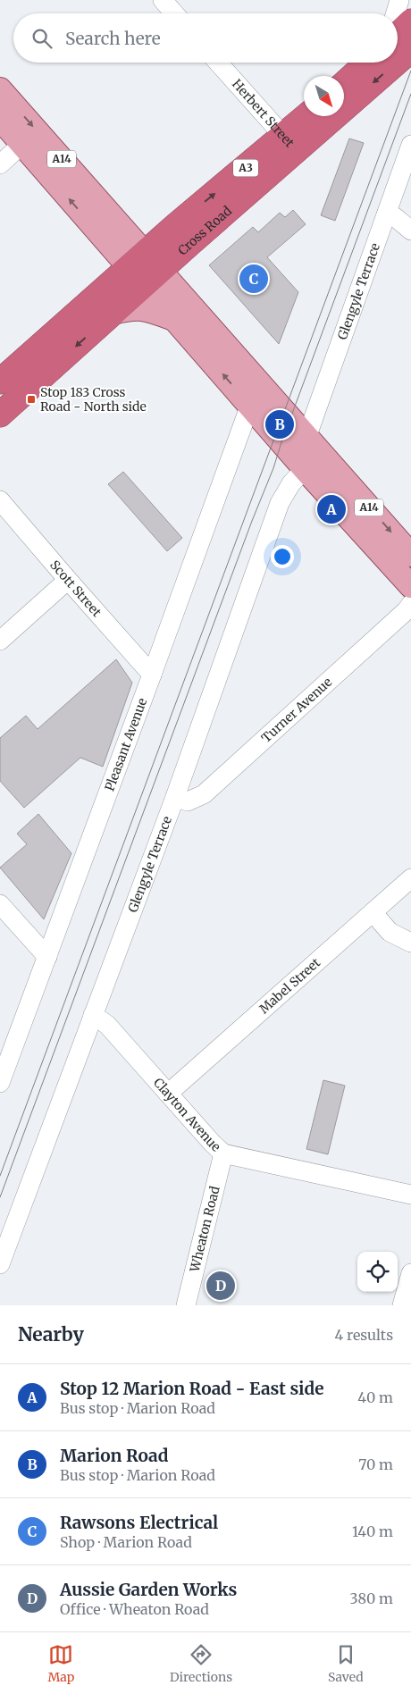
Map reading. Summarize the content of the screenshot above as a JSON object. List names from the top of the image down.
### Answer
{
  "streets": {
    "highway": ["A3", "Cross Road"],
    "main road": ["A14"],
    "street": [
      "Herbert Street",
      "Glengyle Terrace",
      "Scott Street",
      "Turner Avenue",
      "Pleasant Avenue",
      "Mabel Street",
      "Clayton Avenue",
      "Wheaton Road"
    ]
  },
  "crossings": [
    ["Herbert Street", "Cross Road"],
    ["A14", "Cross Road"],
    ["A14", "Glengyle Terrace"],
    ["A14", "Pleasant Avenue"],
    ["Glengyle Terrace", "Turner Avenue"],
    ["Glengyle Terrace", "Clayton Avenue"],
    ["Scott Street", "Pleasant Avenue"],
    ["Mabel Street", "Clayton Avenue"],
    ["Clayton Avenue", "Wheaton Road"]
  ],
  "places": {
    "transit": ["Stop 183 Cross Road - North side"]
  },
  "north": "bottom right",
  "page": {
    "search": "Search here",
    "pins": [
      "C",
      "B",
      "A",
      "D"
    ],
    "heading": ["Nearby", "4 results"],
    "list": [
      {
        "mark": "A",
        "name": "Stop 12 Marion Road - East side",
        "note": "Bus stop · Marion Road",
        "value": "40 m"
      },
      {
        "mark": "B",
        "name": "Marion Road",
        "note": "Bus stop · Marion Road",
        "value": "70 m"
      },
      {
        "mark": "C",
        "name": "Rawsons Electrical",
        "note": "Shop · Marion Road",
        "value": "140 m"
      },
      {
        "mark": "D",
        "name": "Aussie Garden Works",
        "note": "Office · Wheaton Road",
        "value": "380 m"
      }
    ],
    "nav": ["Map", "Directions", "Saved"]
  }
}
